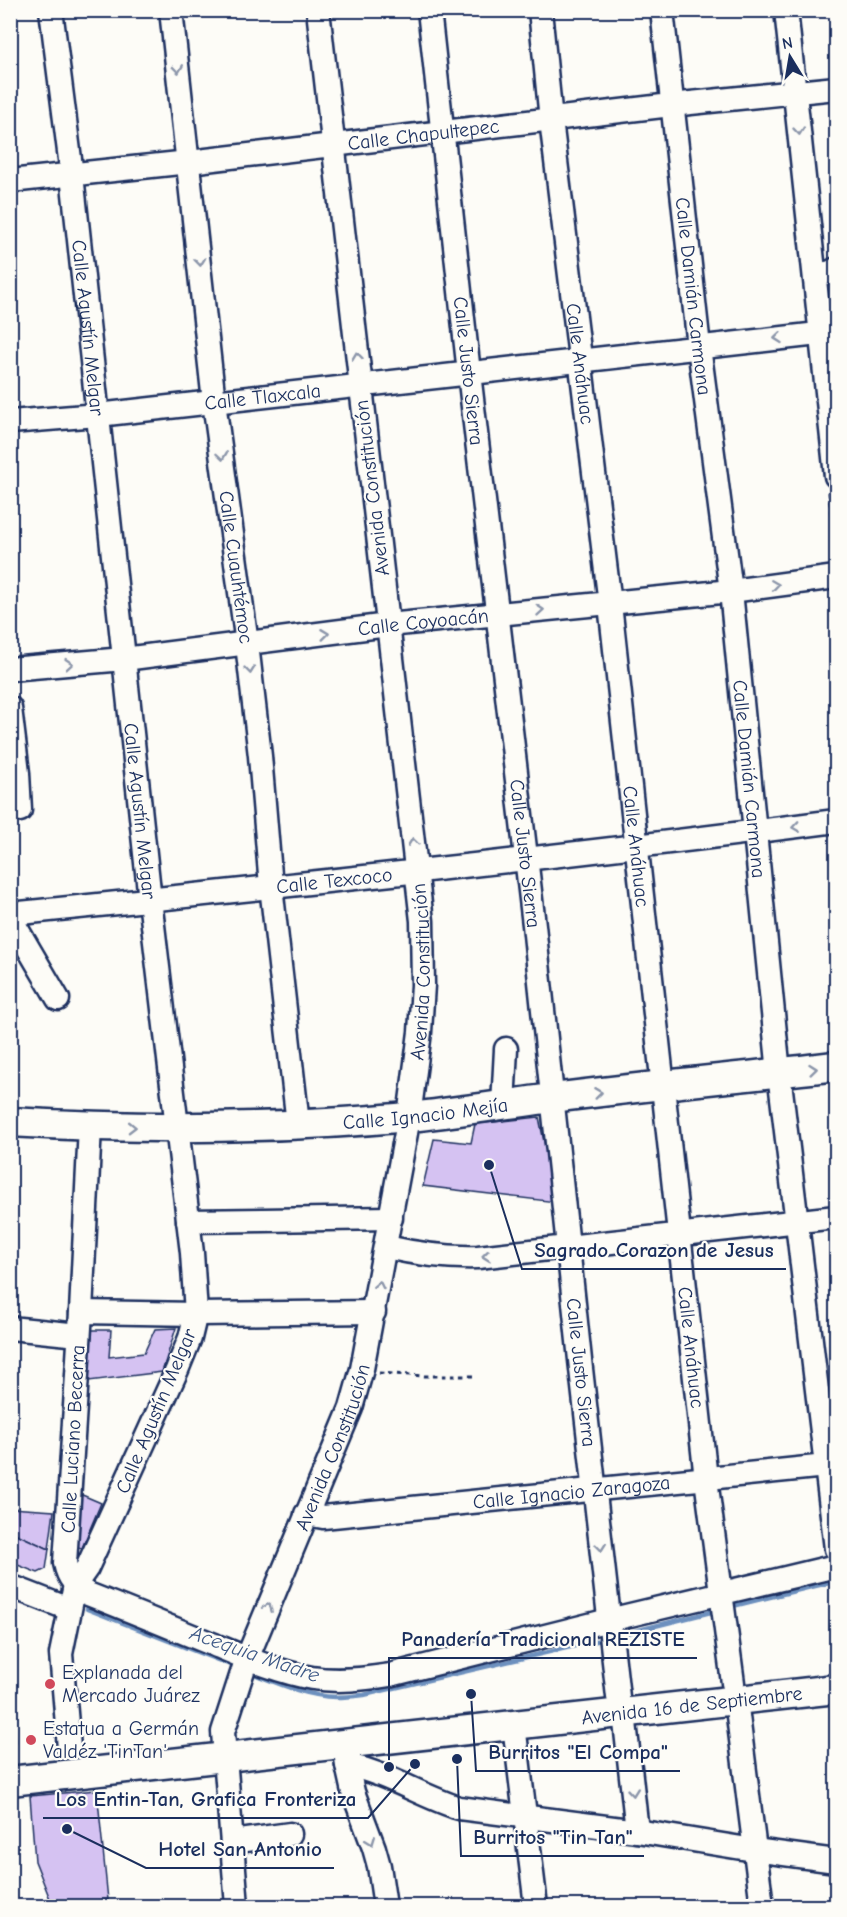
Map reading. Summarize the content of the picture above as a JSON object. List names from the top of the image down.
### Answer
{
  "streets": {
    "main road": ["Calle Ignacio Mejía", "Avenida 16 de Septiembre"],
    "street": [
      "Calle Chapultepec",
      "Calle Damián Carmona",
      "Calle Agustín Melgar",
      "Calle Anáhuac",
      "Calle Justo Sierra",
      "Calle Tlaxcala",
      "Avenida Constitución",
      "Calle Cuauhtémoc",
      "Calle Coyoacán",
      "Calle Texcoco",
      "Calle Luciano Becerra",
      "Calle Ignacio Zaragoza"
    ]
  },
  "crossings": [
    ["Calle Chapultepec", "Calle Damián Carmona"],
    ["Calle Chapultepec", "Calle Agustín Melgar"],
    ["Calle Chapultepec", "Calle Anáhuac"],
    ["Calle Chapultepec", "Calle Justo Sierra"],
    ["Calle Chapultepec", "Avenida Constitución"],
    ["Calle Chapultepec", "Calle Cuauhtémoc"],
    ["Calle Damián Carmona", "Calle Tlaxcala"],
    ["Calle Damián Carmona", "Calle Coyoacán"],
    ["Calle Damián Carmona", "Calle Texcoco"],
    ["Calle Damián Carmona", "Calle Ignacio Mejía"],
    ["Calle Damián Carmona", "Calle Ignacio Zaragoza"],
    ["Calle Agustín Melgar", "Calle Tlaxcala"],
    ["Calle Agustín Melgar", "Calle Coyoacán"],
    ["Calle Agustín Melgar", "Calle Texcoco"],
    ["Calle Agustín Melgar", "Calle Ignacio Mejía"],
    ["Calle Agustín Melgar", "Calle Luciano Becerra"],
    ["Calle Anáhuac", "Calle Tlaxcala"],
    ["Calle Anáhuac", "Calle Coyoacán"],
    ["Calle Anáhuac", "Calle Texcoco"],
    ["Calle Anáhuac", "Calle Ignacio Mejía"],
    ["Calle Anáhuac", "Calle Ignacio Zaragoza"],
    ["Calle Anáhuac", "Avenida 16 de Septiembre"],
    ["Calle Justo Sierra", "Calle Tlaxcala"],
    ["Calle Justo Sierra", "Calle Coyoacán"],
    ["Calle Justo Sierra", "Calle Texcoco"],
    ["Calle Justo Sierra", "Calle Ignacio Mejía"],
    ["Calle Justo Sierra", "Calle Ignacio Zaragoza"],
    ["Calle Justo Sierra", "Avenida 16 de Septiembre"],
    ["Calle Tlaxcala", "Avenida Constitución"],
    ["Calle Tlaxcala", "Calle Cuauhtémoc"],
    ["Avenida Constitución", "Calle Coyoacán"],
    ["Avenida Constitución", "Calle Texcoco"],
    ["Avenida Constitución", "Calle Ignacio Mejía"],
    ["Avenida Constitución", "Calle Ignacio Zaragoza"],
    ["Avenida Constitución", "Avenida 16 de Septiembre"],
    ["Calle Cuauhtémoc", "Calle Coyoacán"],
    ["Calle Cuauhtémoc", "Calle Texcoco"],
    ["Calle Cuauhtémoc", "Calle Ignacio Mejía"],
    ["Calle Ignacio Mejía", "Calle Luciano Becerra"]
  ],
  "one_way": ["Avenida Constitución", "Calle Cuauhtémoc", "Calle Coyoacán"],
  "water": ["Acequia Madre"],
  "places": [
    "Sagrado Corazon de Jesus",
    "Explanada del Mercado Juárez",
    "Burritos \"El Compa\"",
    "Estatua a Germán Valdéz 'TinTan'",
    "Burritos \"Tin Tan\"",
    "Los Entin-Tan, Grafica Fronteriza",
    "Panadería Tradicional REZISTE",
    "Hotel San Antonio"
  ],
  "north": "top"
}
